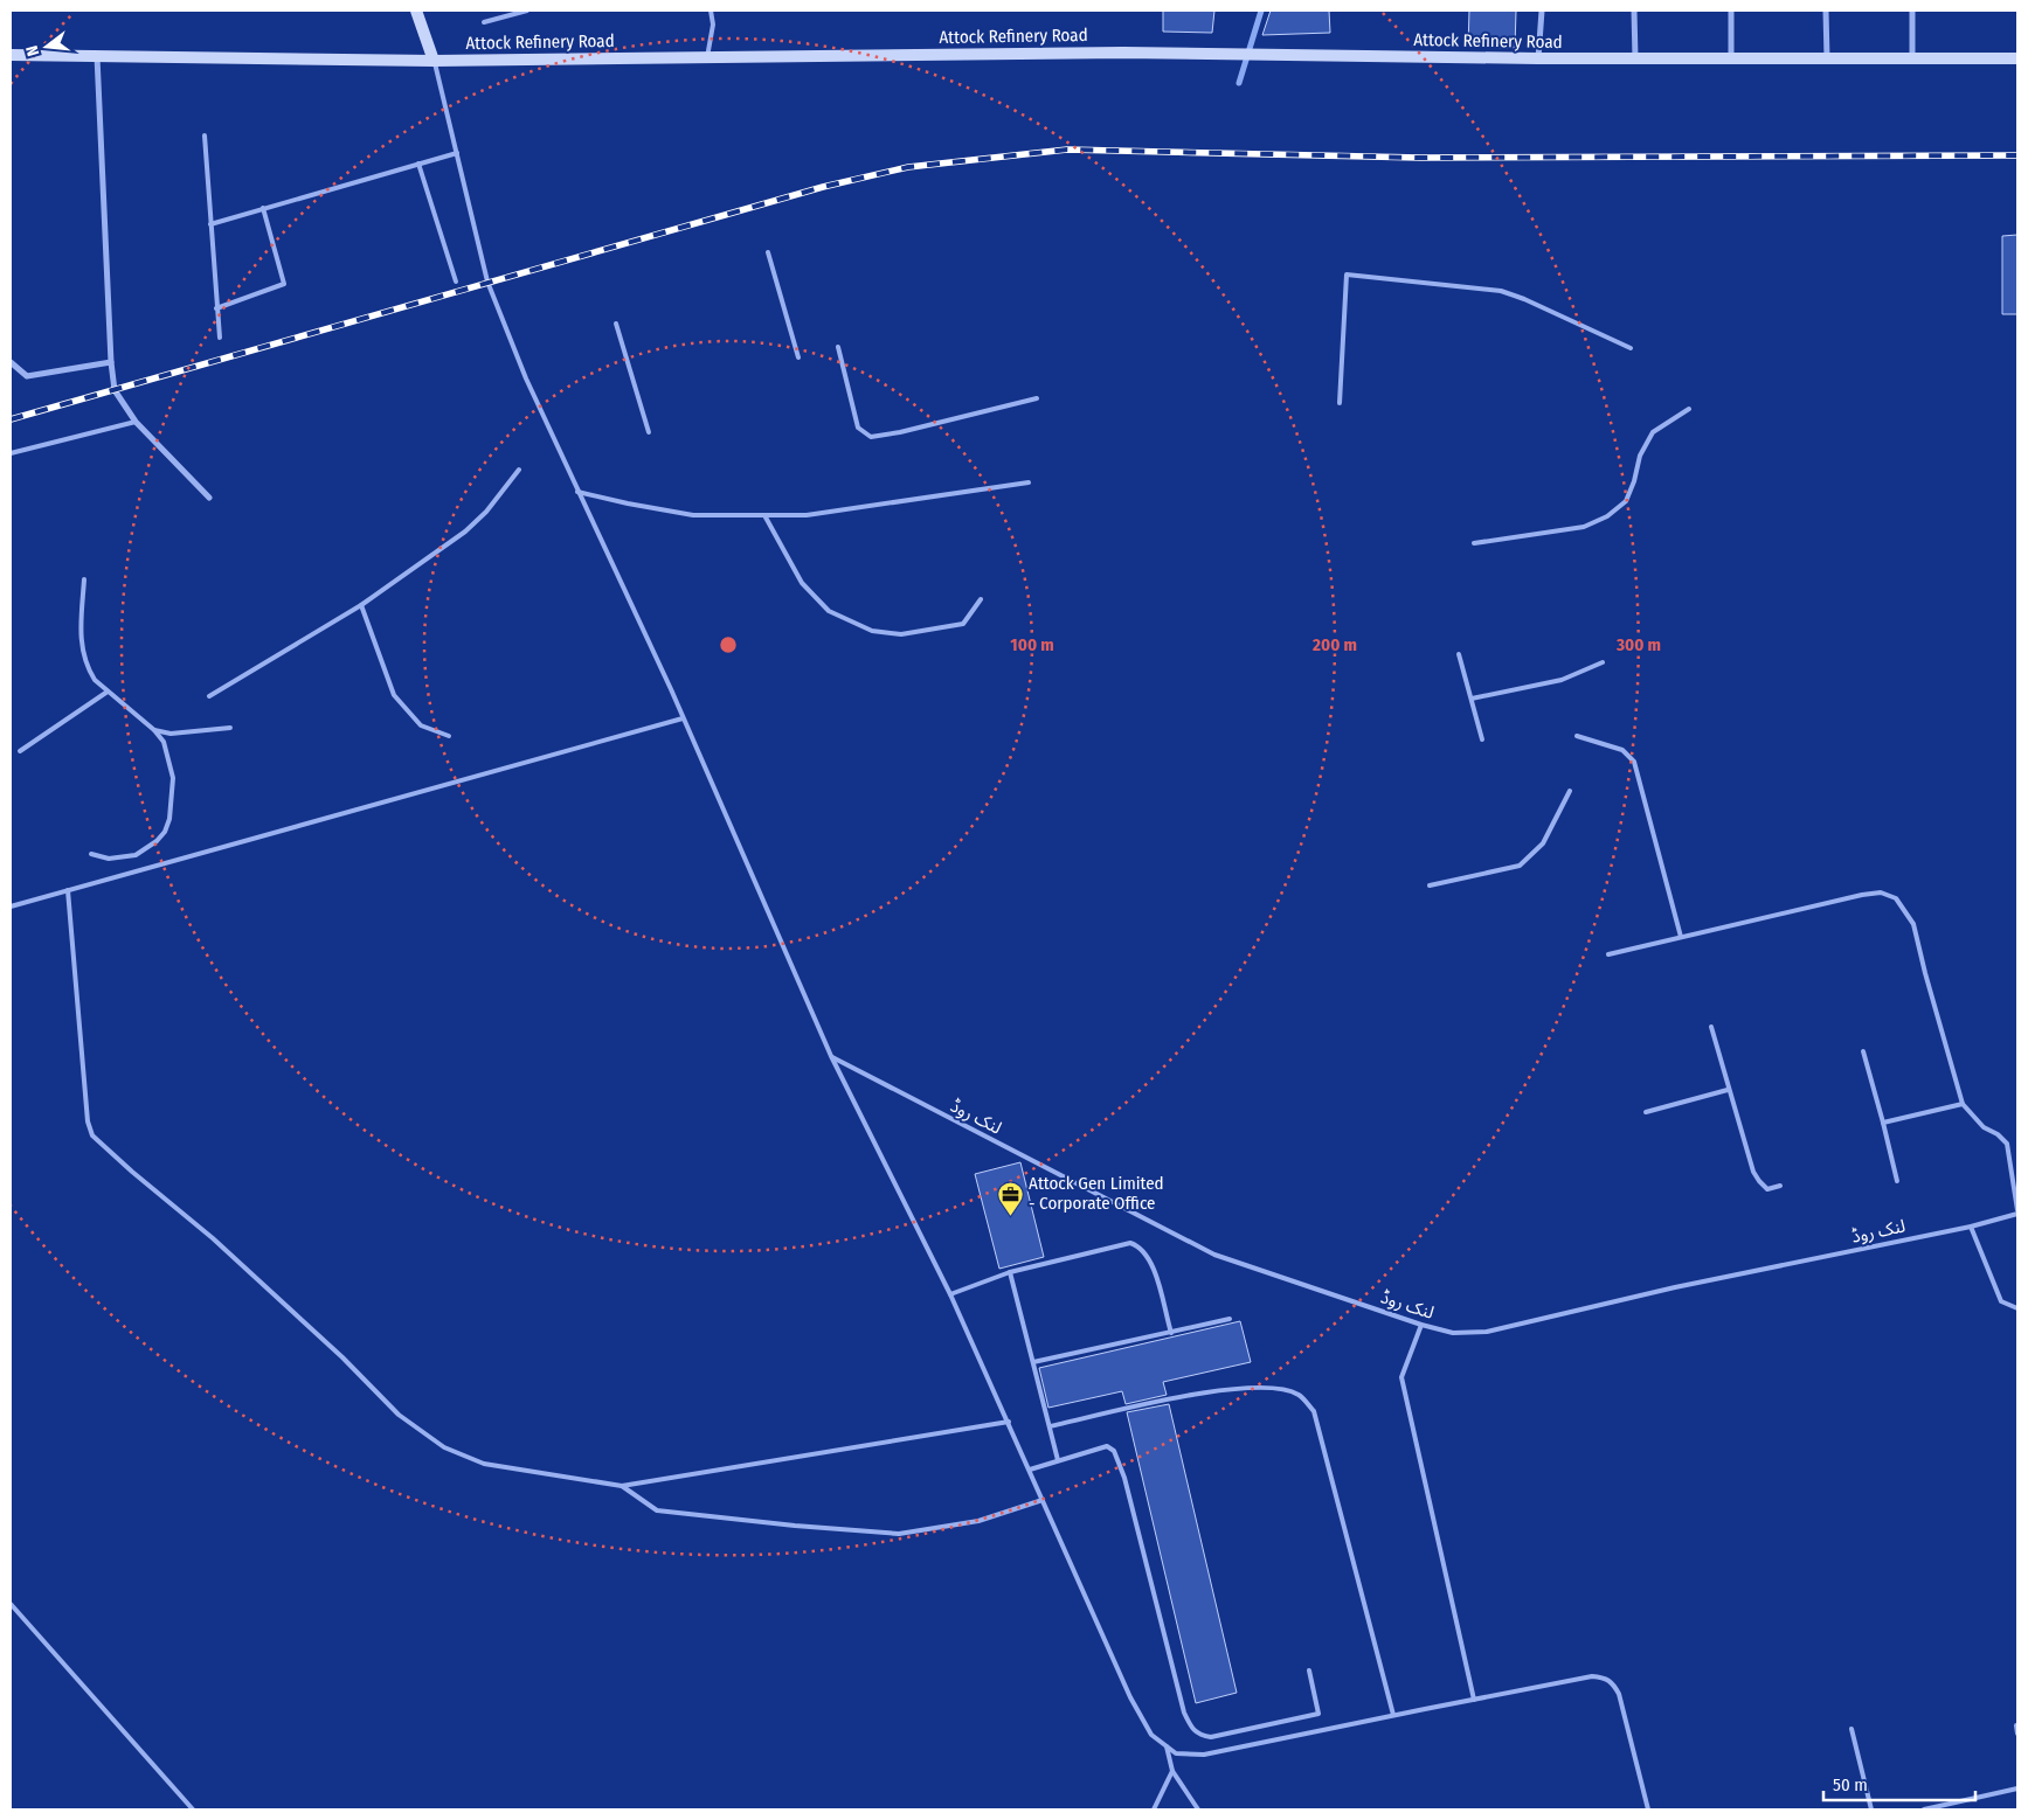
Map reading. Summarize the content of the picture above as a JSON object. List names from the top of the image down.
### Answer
{
  "streets": {
    "street": ["Attock Refinery Road"],
    "lane": ["لنک روڈ"]
  },
  "places": {
    "office": ["Attock Gen Limited - Corporate Office"]
  },
  "scale_bar": "50 m",
  "north": "left",
  "rings": ["100 m", "200 m", "300 m"]
}
